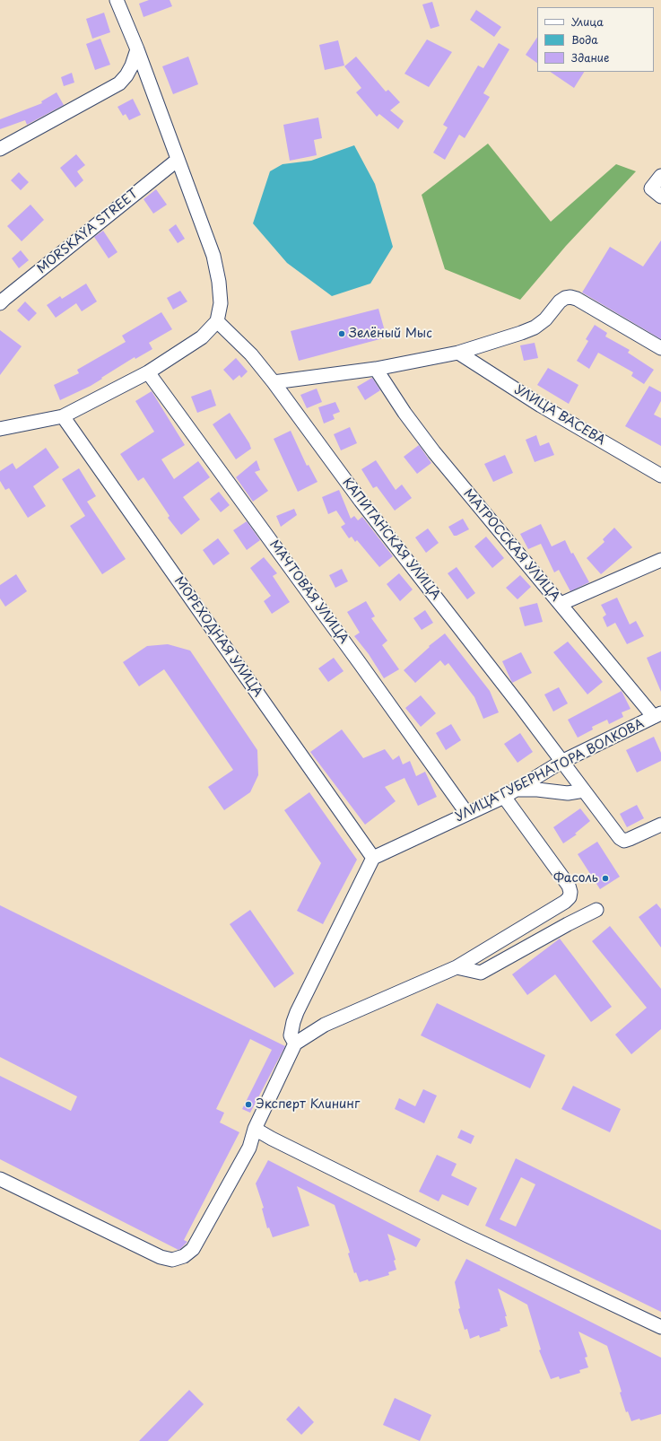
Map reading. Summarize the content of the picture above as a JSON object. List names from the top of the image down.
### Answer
{
  "streets": {
    "street": [
      "MORSKAYA STREET",
      "УЛИЦА ВАСЕВА",
      "КАПИТАНСКАЯ УЛИЦА",
      "МАТРОССКАЯ УЛИЦА",
      "МАЧТОВАЯ УЛИЦА",
      "МОРЕХОДНАЯ УЛИЦА",
      "УЛИЦА ГУБЕРНАТОРА ВОЛКОВА"
    ]
  },
  "crossings": [
    ["КАПИТАНСКАЯ УЛИЦА", "УЛИЦА ГУБЕРНАТОРА ВОЛКОВА"],
    ["МАТРОССКАЯ УЛИЦА", "УЛИЦА ГУБЕРНАТОРА ВОЛКОВА"],
    ["МАЧТОВАЯ УЛИЦА", "УЛИЦА ГУБЕРНАТОРА ВОЛКОВА"],
    ["МОРЕХОДНАЯ УЛИЦА", "УЛИЦА ГУБЕРНАТОРА ВОЛКОВА"]
  ],
  "places": ["Зелёный Мыс", "Фасоль", "Эксперт Клининг"],
  "legend": ["Улица", "Вода", "Здание"]
}
